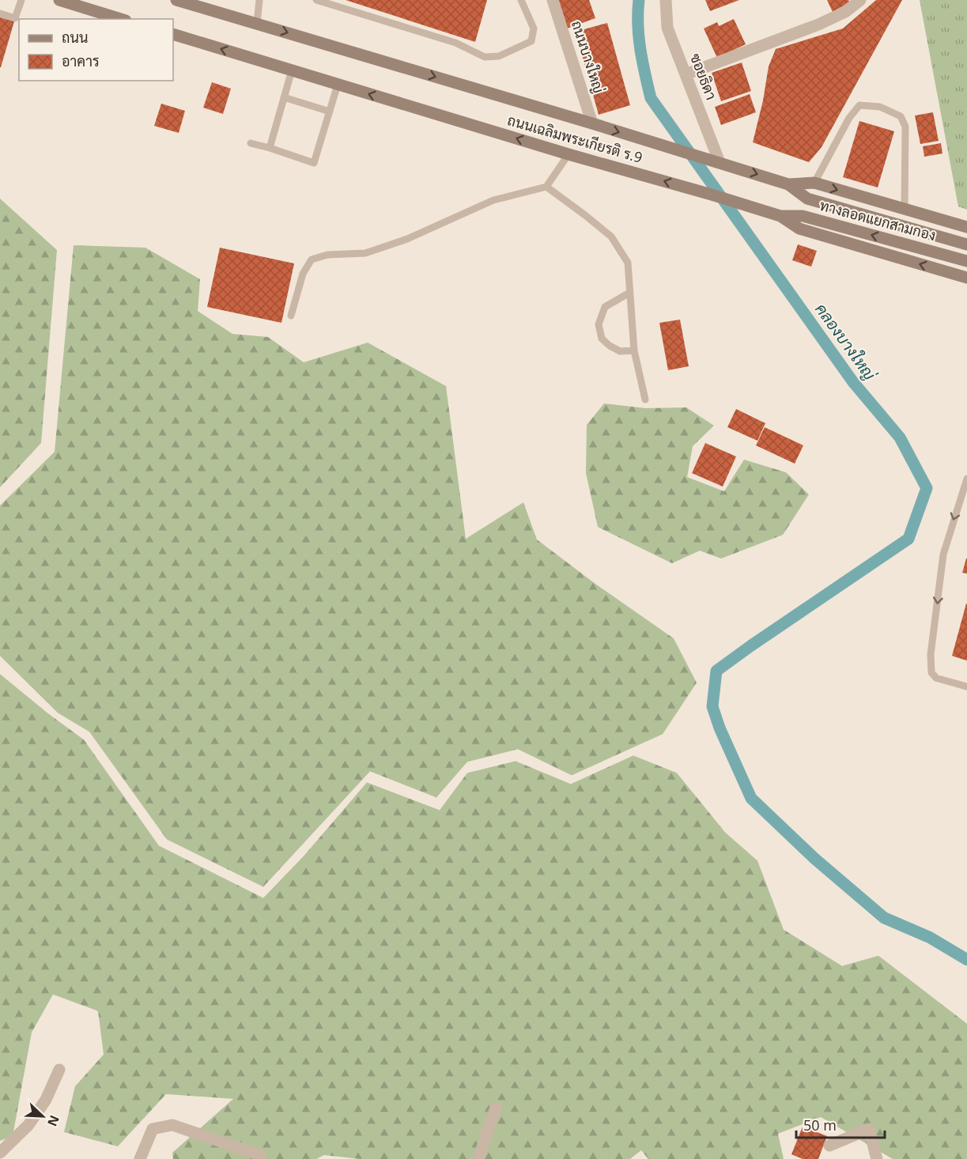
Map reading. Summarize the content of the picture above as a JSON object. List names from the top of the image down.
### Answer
{
  "streets": {
    "main road": ["ถนนเฉลิมพระเกียรติ ร.9", "ทางลอดแยกสามกอง"],
    "street": ["ถนนบางใหญ่", "ซอยธิดา"]
  },
  "crossings": [
    ["ถนนบางใหญ่", "ถนนเฉลิมพระเกียรติ ร.9"],
    ["ซอยธิดา", "ถนนเฉลิมพระเกียรติ ร.9"],
    ["ถนนเฉลิมพระเกียรติ ร.9", "ทางลอดแยกสามกอง"]
  ],
  "water": ["คลองบางใหญ่"],
  "legend": ["ถนน", "อาคาร"],
  "scale_bar": "50 m",
  "north": "bottom right"
}
